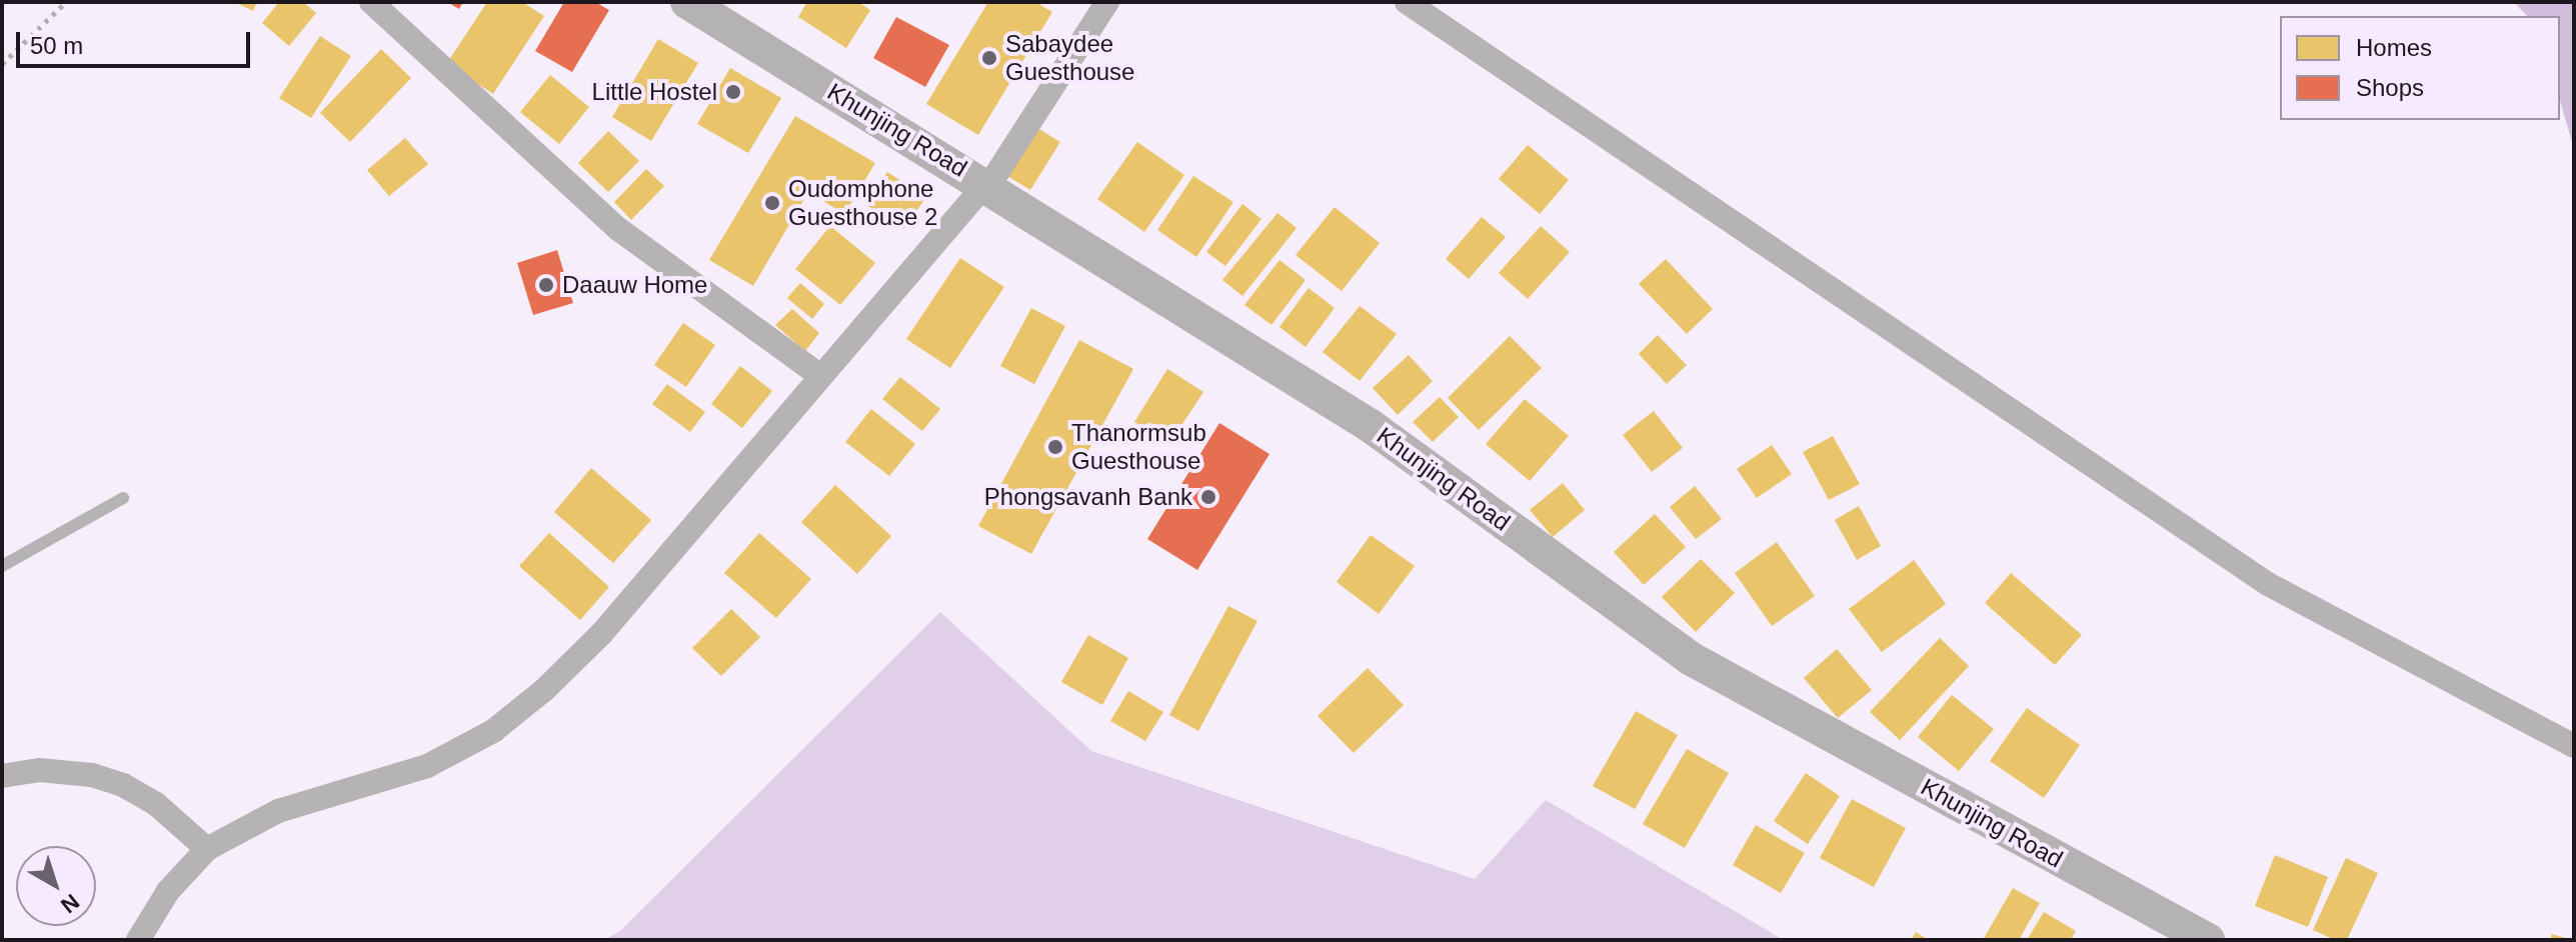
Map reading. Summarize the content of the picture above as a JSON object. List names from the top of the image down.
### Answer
{
  "streets": {
    "main road": ["Khunjing Road"]
  },
  "places": [
    "Sabaydee Guesthouse",
    "Little Hostel",
    "Oudomphone Guesthouse 2",
    "Daauw Home",
    "Thanormsub Guesthouse",
    "Phongsavanh Bank"
  ],
  "legend": ["Homes", "Shops"],
  "scale_bar": "50 m",
  "north": "bottom right"
}
